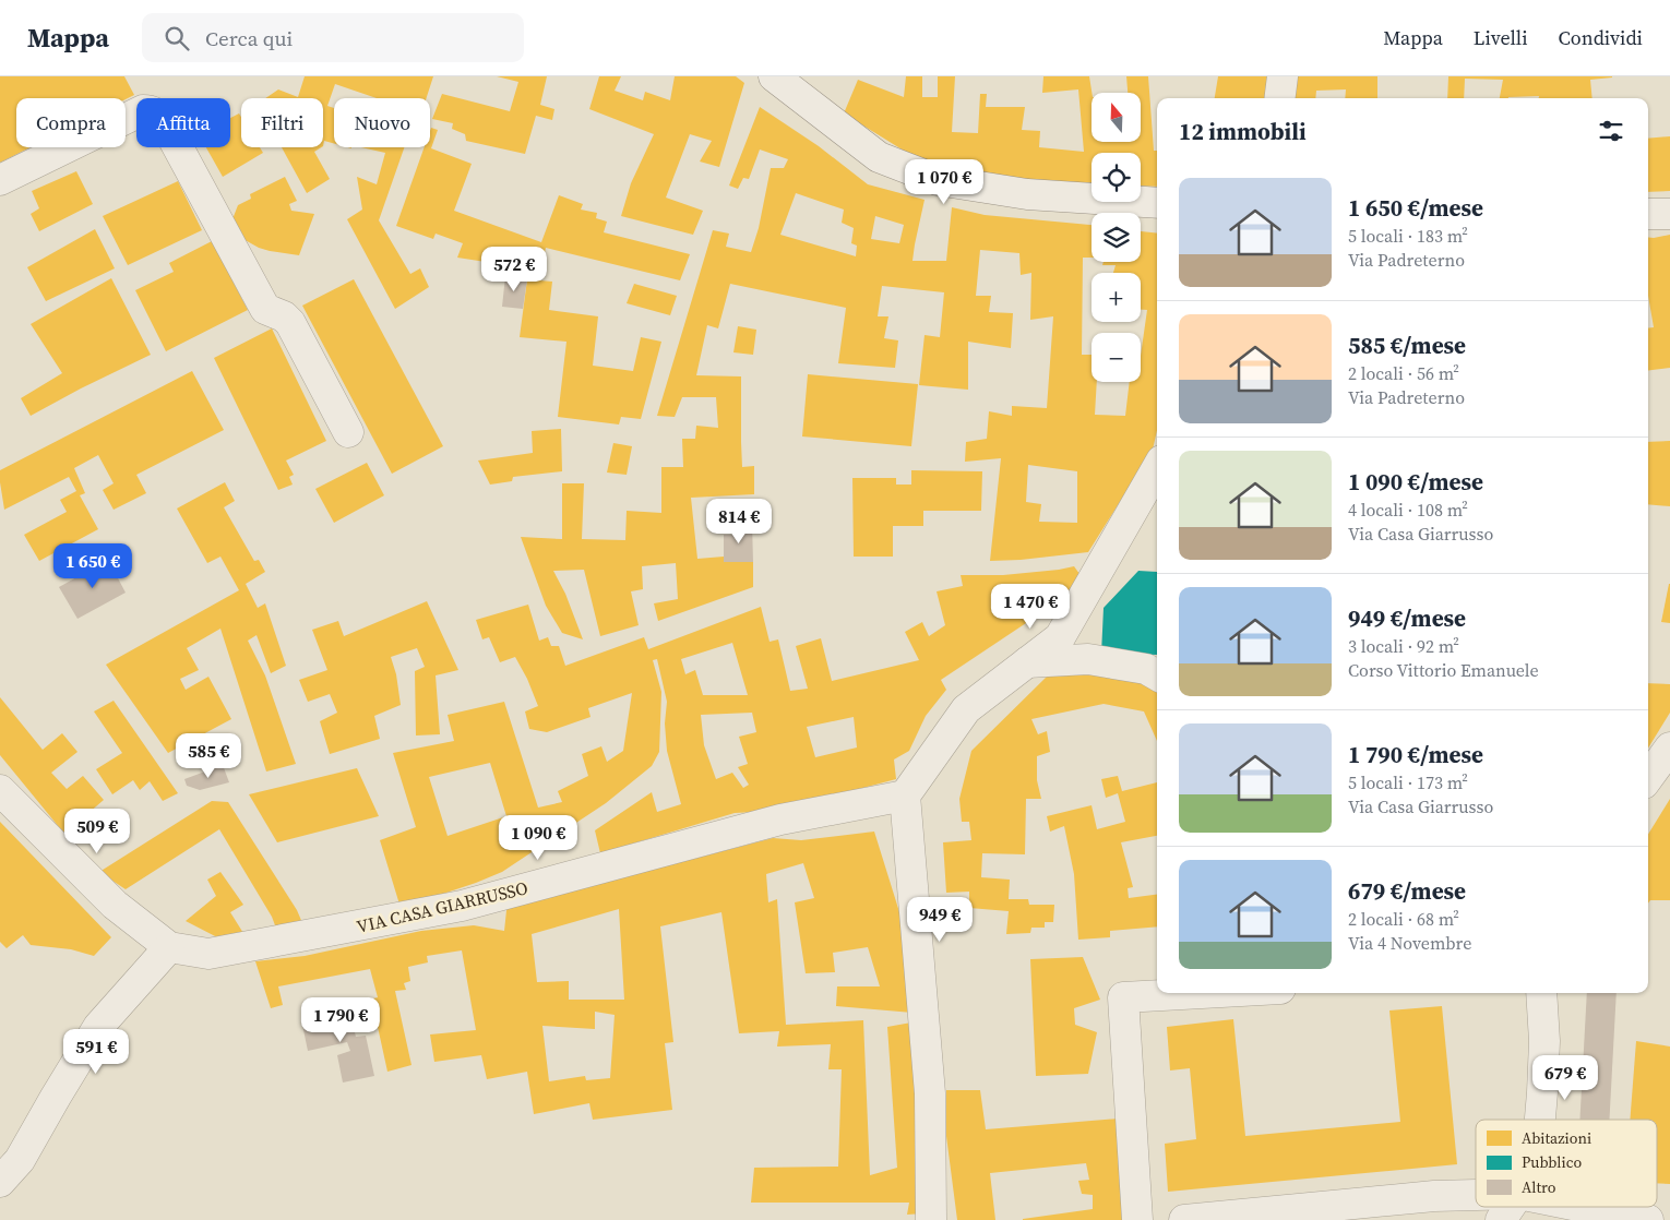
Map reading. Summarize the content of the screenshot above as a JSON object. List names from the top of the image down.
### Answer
{
  "streets": {
    "street": ["VIA CASA GIARRUSSO"]
  },
  "legend": ["Abitazioni", "Pubblico", "Altro"],
  "north": "top",
  "page": {
    "header": "Mappa",
    "search": "Cerca qui",
    "nav": ["Mappa", "Livelli", "Condividi"],
    "map_buttons": ["+", "−"],
    "chip": [
      "Compra",
      "Affitta",
      "Filtri",
      "Nuovo"
    ],
    "heading": "12 immobili",
    "price": [
      "1 070 €",
      "572 €",
      "814 €",
      "1 650 €",
      "1 470 €",
      "585 €",
      "509 €",
      "1 090 €",
      "949 €",
      "1 790 €",
      "591 €",
      "679 €"
    ],
    "list": [
      {
        "name": "1 650 €/mese",
        "note": "5 locali · 183 m² · Via Padreterno"
      },
      {
        "name": "585 €/mese",
        "note": "2 locali · 56 m² · Via Padreterno"
      },
      {
        "name": "1 090 €/mese",
        "note": "4 locali · 108 m² · Via Casa Giarrusso"
      },
      {
        "name": "949 €/mese",
        "note": "3 locali · 92 m² · Corso Vittorio Emanuele"
      },
      {
        "name": "1 790 €/mese",
        "note": "5 locali · 173 m² · Via Casa Giarrusso"
      },
      {
        "name": "679 €/mese",
        "note": "2 locali · 68 m² · Via 4 Novembre"
      }
    ]
  }
}
